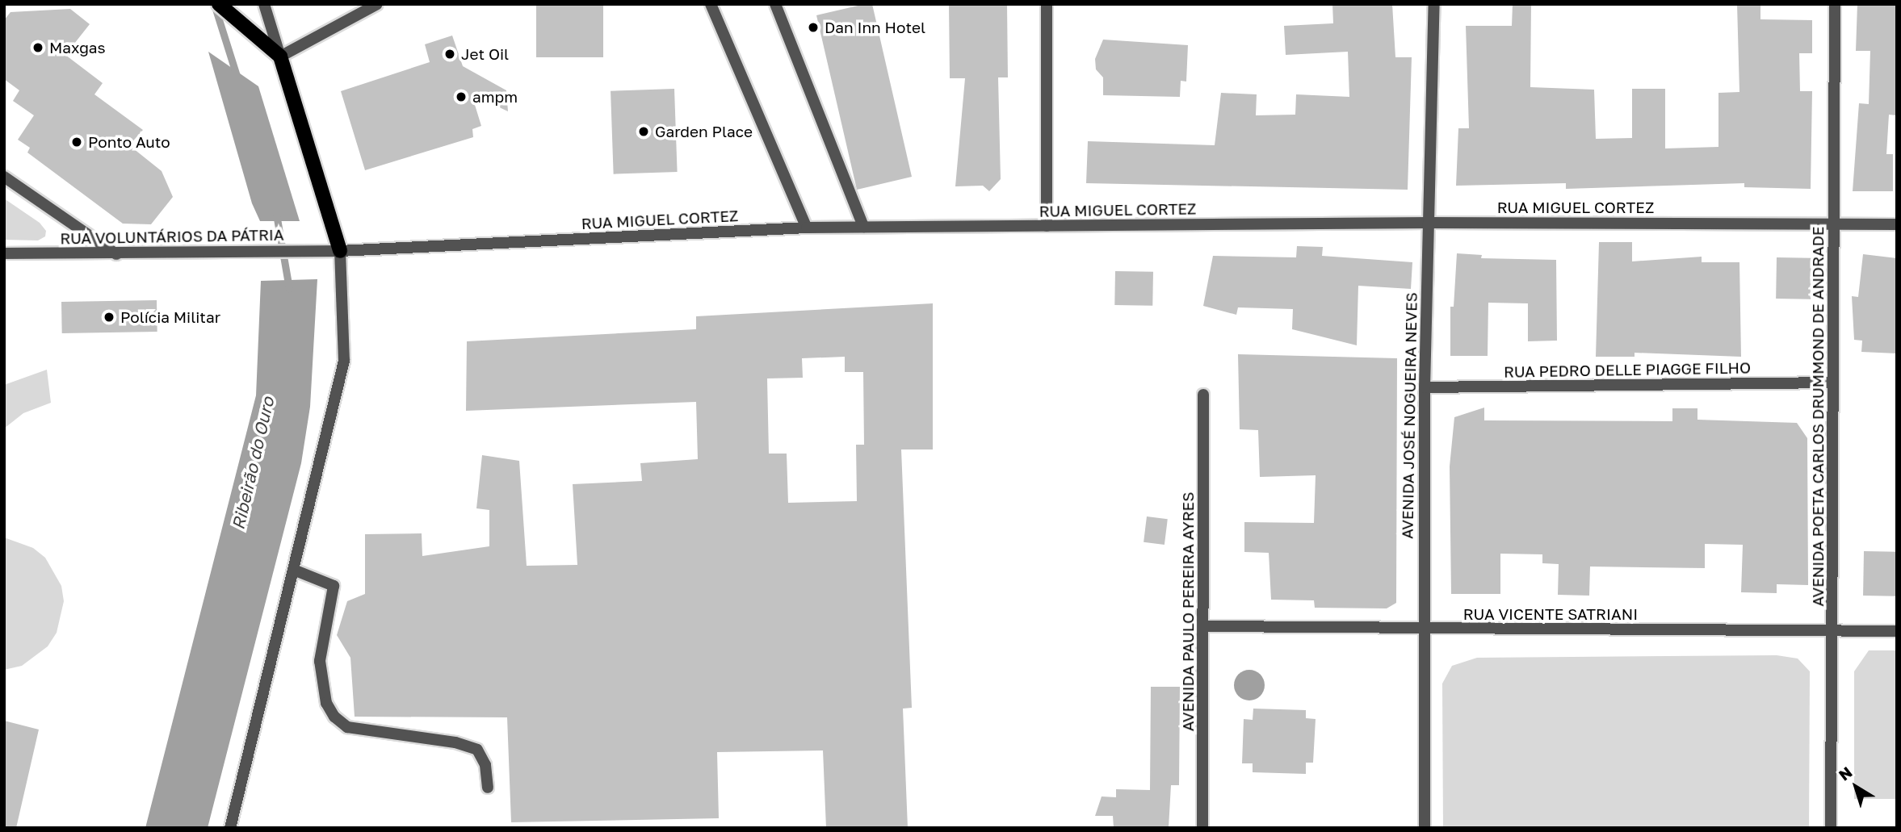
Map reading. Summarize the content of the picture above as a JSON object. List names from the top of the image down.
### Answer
{
  "streets": {
    "street": [
      "RUA MIGUEL CORTEZ",
      "RUA VOLUNTÁRIOS DA PÁTRIA",
      "RUA PEDRO DELLE PIAGGE FILHO",
      "AVENIDA JOSÉ NOGUEIRA NEVES",
      "AVENIDA POETA CARLOS DRUMMOND DE ANDRADE",
      "AVENIDA PAULO PEREIRA AYRES",
      "RUA VICENTE SATRIANI"
    ]
  },
  "crossings": [
    ["RUA MIGUEL CORTEZ", "RUA VOLUNTÁRIOS DA PÁTRIA"],
    ["RUA MIGUEL CORTEZ", "AVENIDA JOSÉ NOGUEIRA NEVES"],
    ["RUA MIGUEL CORTEZ", "AVENIDA POETA CARLOS DRUMMOND DE ANDRADE"],
    ["RUA PEDRO DELLE PIAGGE FILHO", "AVENIDA JOSÉ NOGUEIRA NEVES"],
    ["RUA PEDRO DELLE PIAGGE FILHO", "AVENIDA POETA CARLOS DRUMMOND DE ANDRADE"],
    ["AVENIDA JOSÉ NOGUEIRA NEVES", "RUA VICENTE SATRIANI"],
    ["AVENIDA POETA CARLOS DRUMMOND DE ANDRADE", "RUA VICENTE SATRIANI"],
    ["AVENIDA PAULO PEREIRA AYRES", "RUA VICENTE SATRIANI"]
  ],
  "water": ["Ribeirão do Ouro"],
  "places": [
    "Dan Inn Hotel",
    "Maxgas",
    "Jet Oil",
    "ampm",
    "Garden Place",
    "Ponto Auto",
    "Polícia Militar"
  ],
  "north": "top left"
}
